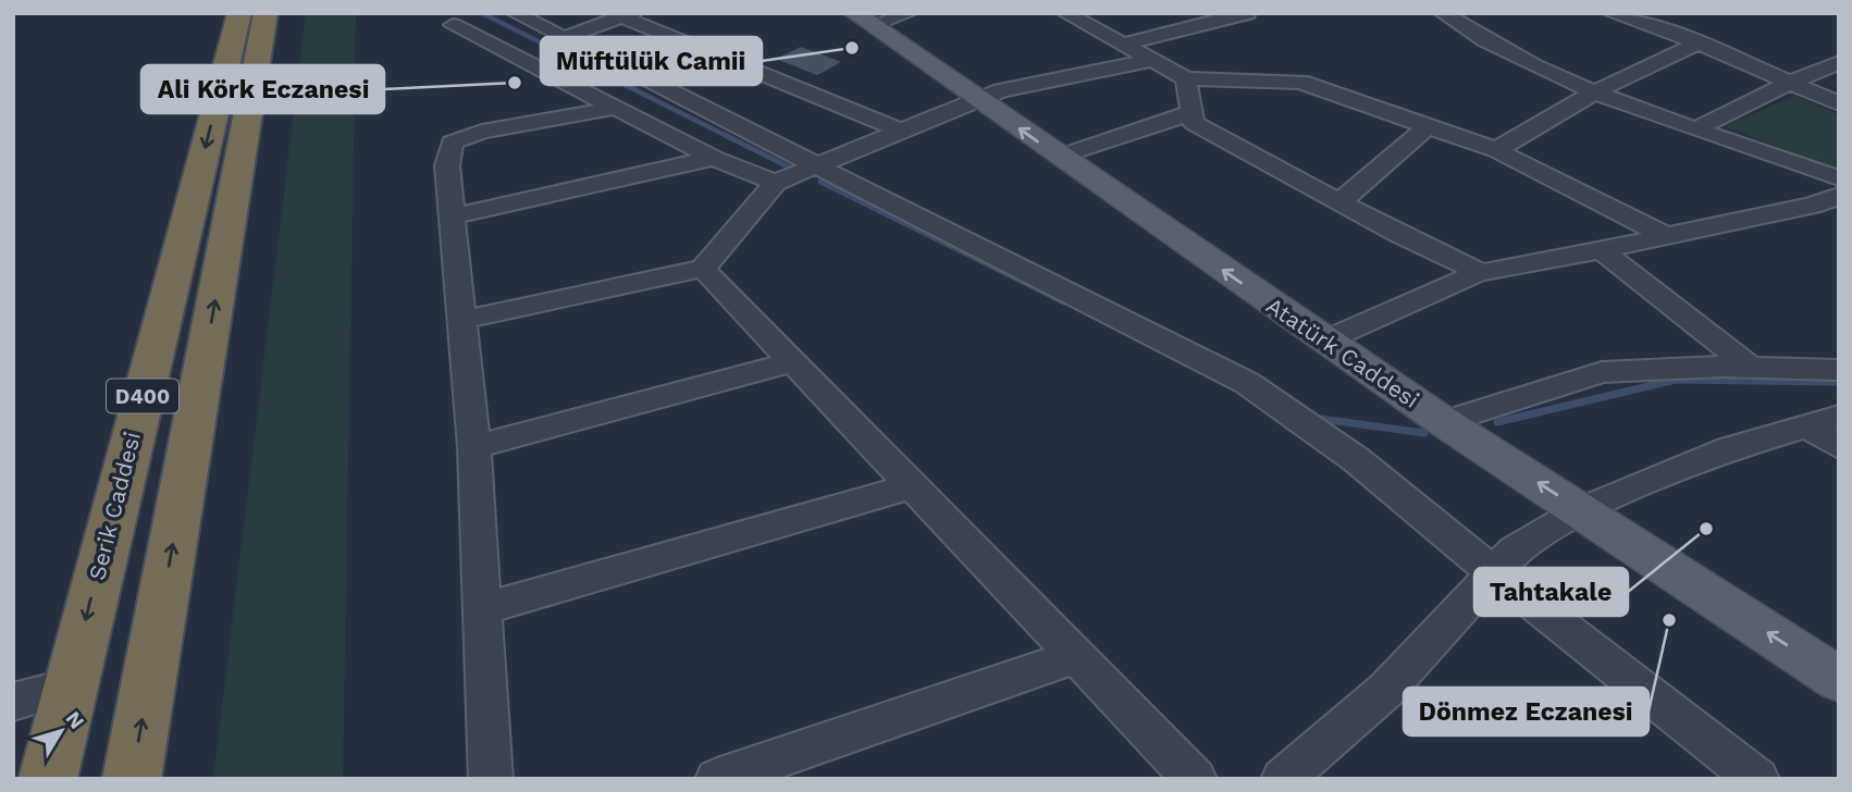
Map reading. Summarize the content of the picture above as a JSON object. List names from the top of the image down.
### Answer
{
  "streets": {
    "highway": ["D400", "Serik Caddesi"],
    "main road": ["Atatürk Caddesi"]
  },
  "one_way": ["Atatürk Caddesi"],
  "places": [
    "Müftülük Camii",
    "Ali Körk Eczanesi",
    "Tahtakale",
    "Dönmez Eczanesi"
  ],
  "north": "top right"
}
